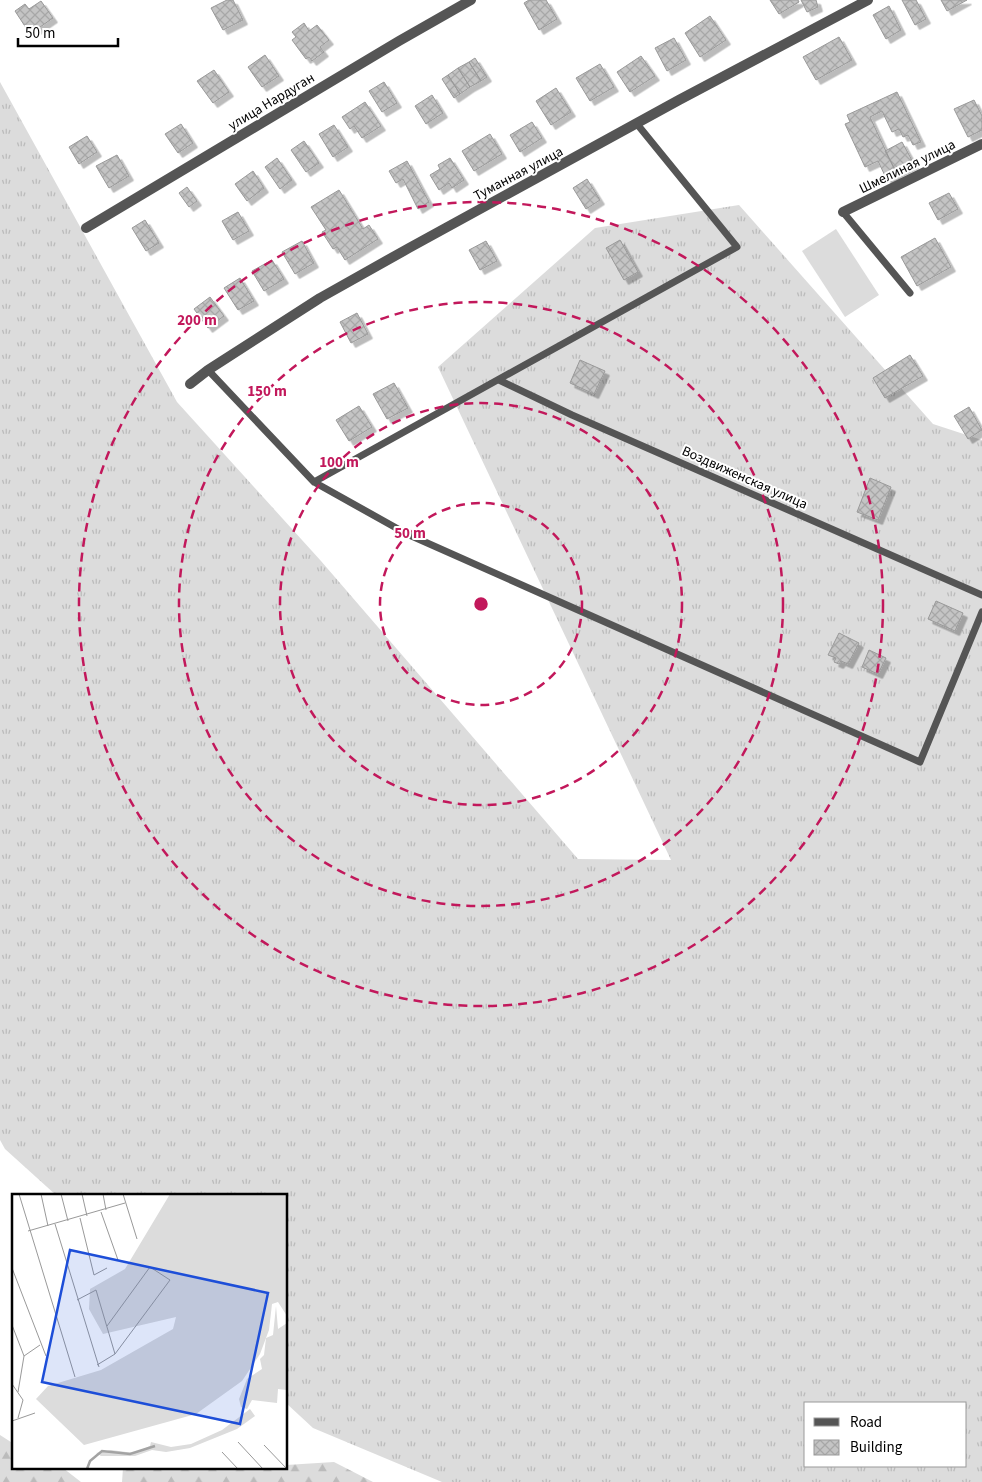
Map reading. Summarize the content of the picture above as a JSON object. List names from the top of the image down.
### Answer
{
  "streets": {
    "street": ["улица Нардуган", "Шмелиная улица", "Туманная улица"],
    "lane": ["Воздвиженская улица"]
  },
  "legend": ["Road", "Building"],
  "scale_bar": "50 m",
  "rings": [
    "200 m",
    "150 m",
    "100 m",
    "50 m"
  ]
}
